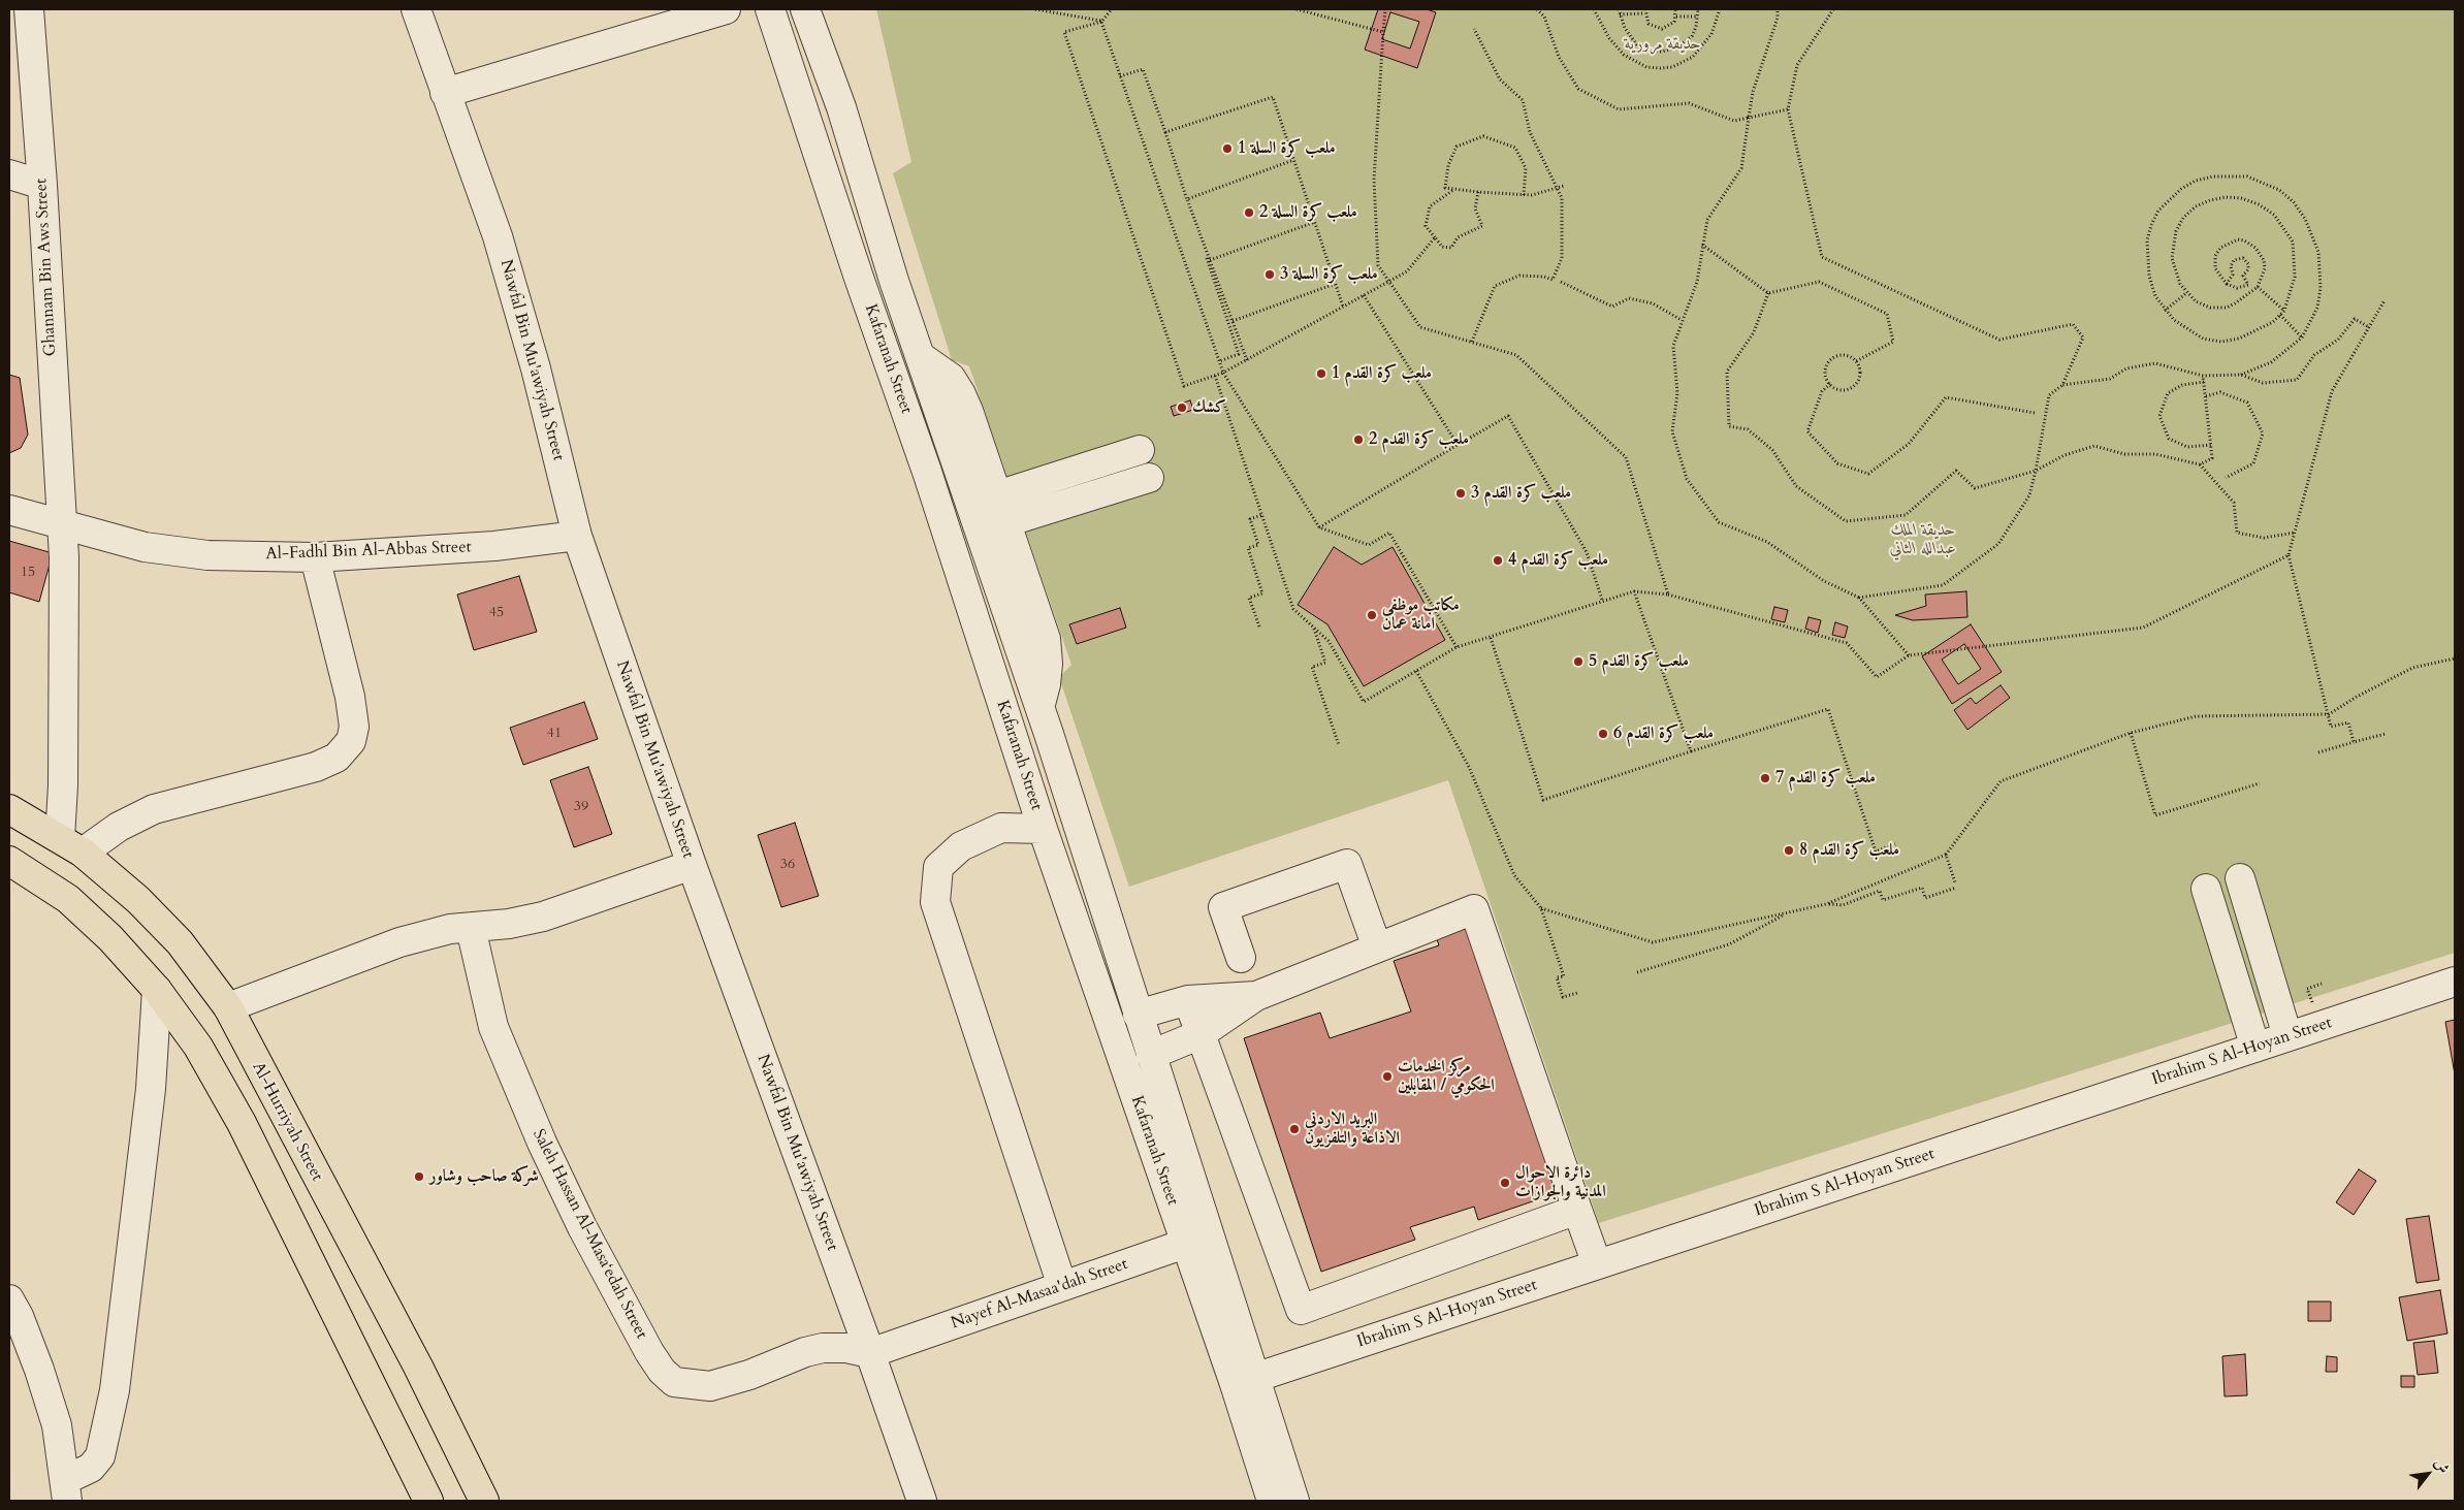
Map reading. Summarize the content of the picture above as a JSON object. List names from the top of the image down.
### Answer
{
  "streets": {
    "highway": ["Al-Hurriyah Street"],
    "street": [
      "Ghannam Bin Aws Street",
      "Kafaranah Street",
      "Nawfal Bin Mu'awiyah Street",
      "Al-Fadhl Bin Al-Abbas Street",
      "Ibrahim S Al-Hoyan Street",
      "Saleh Hassan Al-Masa‘edah Street",
      "Nayef Al-Masaa'dah Street"
    ]
  },
  "crossings": [
    ["Ghannam Bin Aws Street", "Al-Fadhl Bin Al-Abbas Street"],
    ["Ghannam Bin Aws Street", "Al-Hurriyah Street"],
    ["Kafaranah Street", "Ibrahim S Al-Hoyan Street"],
    ["Kafaranah Street", "Nayef Al-Masaa'dah Street"],
    ["Nawfal Bin Mu'awiyah Street", "Al-Fadhl Bin Al-Abbas Street"],
    ["Nawfal Bin Mu'awiyah Street", "Saleh Hassan Al-Masa‘edah Street"],
    ["Nawfal Bin Mu'awiyah Street", "Nayef Al-Masaa'dah Street"],
    ["Saleh Hassan Al-Masa‘edah Street", "Nayef Al-Masaa'dah Street"]
  ],
  "parks": ["حديقة مرورية", "حديقة الملك عبدالله الثاني"],
  "places": [
    "ملعب كرة السلة 1",
    "ملعب كرة السلة 2",
    "ملعب كرة السلة 3",
    "ملعب كرة القدم 1",
    "كشك",
    "ملعب كرة القدم 2",
    "ملعب كرة القدم 3",
    "ملعب كرة القدم 4",
    "مكاتب موظفي امانة عمان",
    "ملعب كرة القدم 5",
    "ملعب كرة القدم 6",
    "ملعب كرة القدم 7",
    "ملعب كرة القدم 8",
    "مركز الخدمات الحكومي / المقابلين",
    "البريد الاردني الاذاعة والتلفزيون",
    "شركة صاحب وشاور",
    "دائرة الاحوال المدنية والجوازات"
  ],
  "house_numbers": [
    "15",
    "45",
    "41",
    "39",
    "36"
  ],
  "north": "top right"
}
